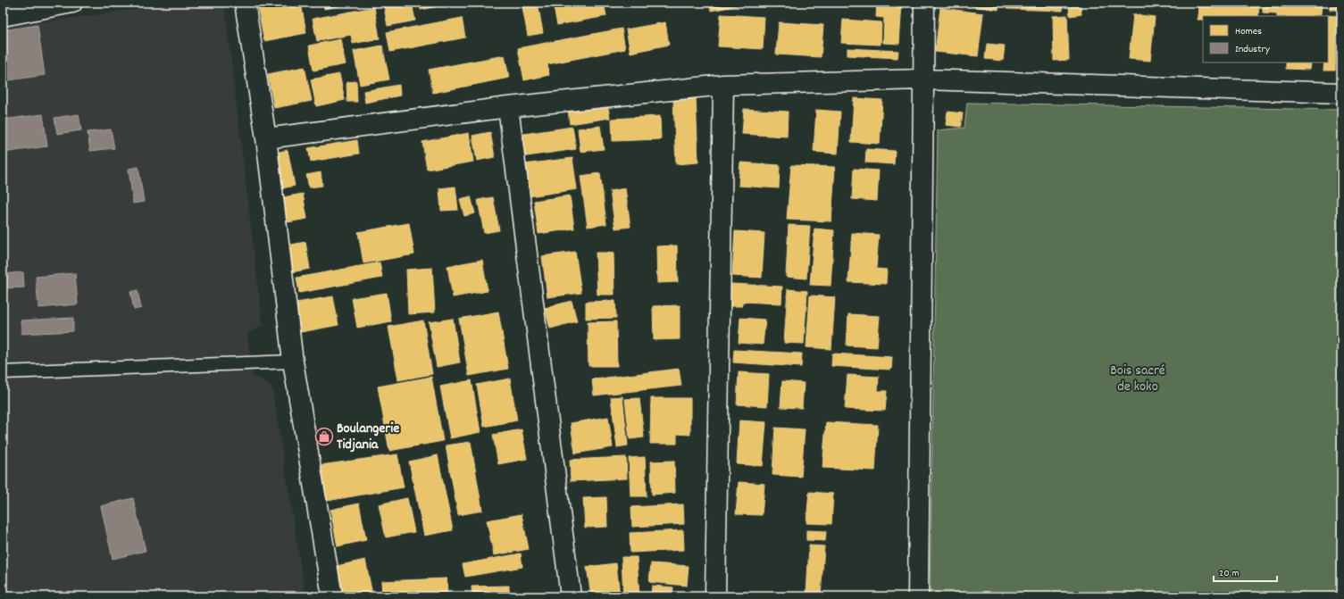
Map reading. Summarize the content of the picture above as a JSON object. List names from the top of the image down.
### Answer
{
  "parks": ["Bois sacré de koko"],
  "places": {
    "shop": ["Boulangerie Tidjania"]
  },
  "legend": ["Homes", "Industry"],
  "scale_bar": "20 m"
}
